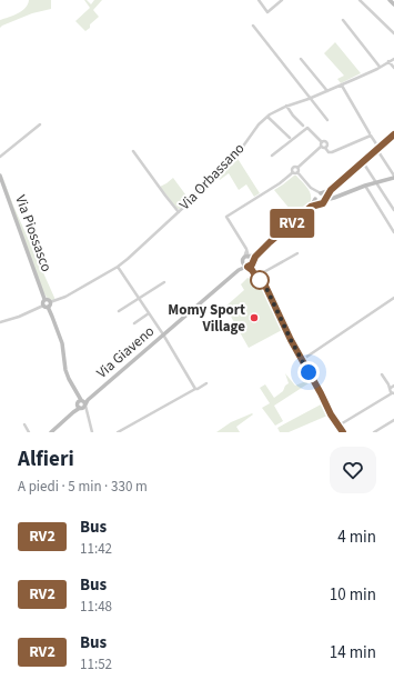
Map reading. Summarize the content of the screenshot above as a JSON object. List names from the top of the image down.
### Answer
{
  "streets": {
    "main road": ["Via Piossasco", "Via Giaveno"],
    "street": ["Via Orbassano"]
  },
  "crossings": [
    ["Via Orbassano", "Via Piossasco"]
  ],
  "places": ["Momy Sport Village"],
  "lines": ["bus line RV2"],
  "page": {
    "on_map": "RV2",
    "heading": ["Alfieri", "A piedi · 5 min · 330 m"],
    "list": [
      {
        "mark": "RV2",
        "name": "Bus",
        "note": "11:42",
        "value": "4 min"
      },
      {
        "mark": "RV2",
        "name": "Bus",
        "note": "11:48",
        "value": "10 min"
      },
      {
        "mark": "RV2",
        "name": "Bus",
        "note": "11:52",
        "value": "14 min"
      }
    ]
  }
}
